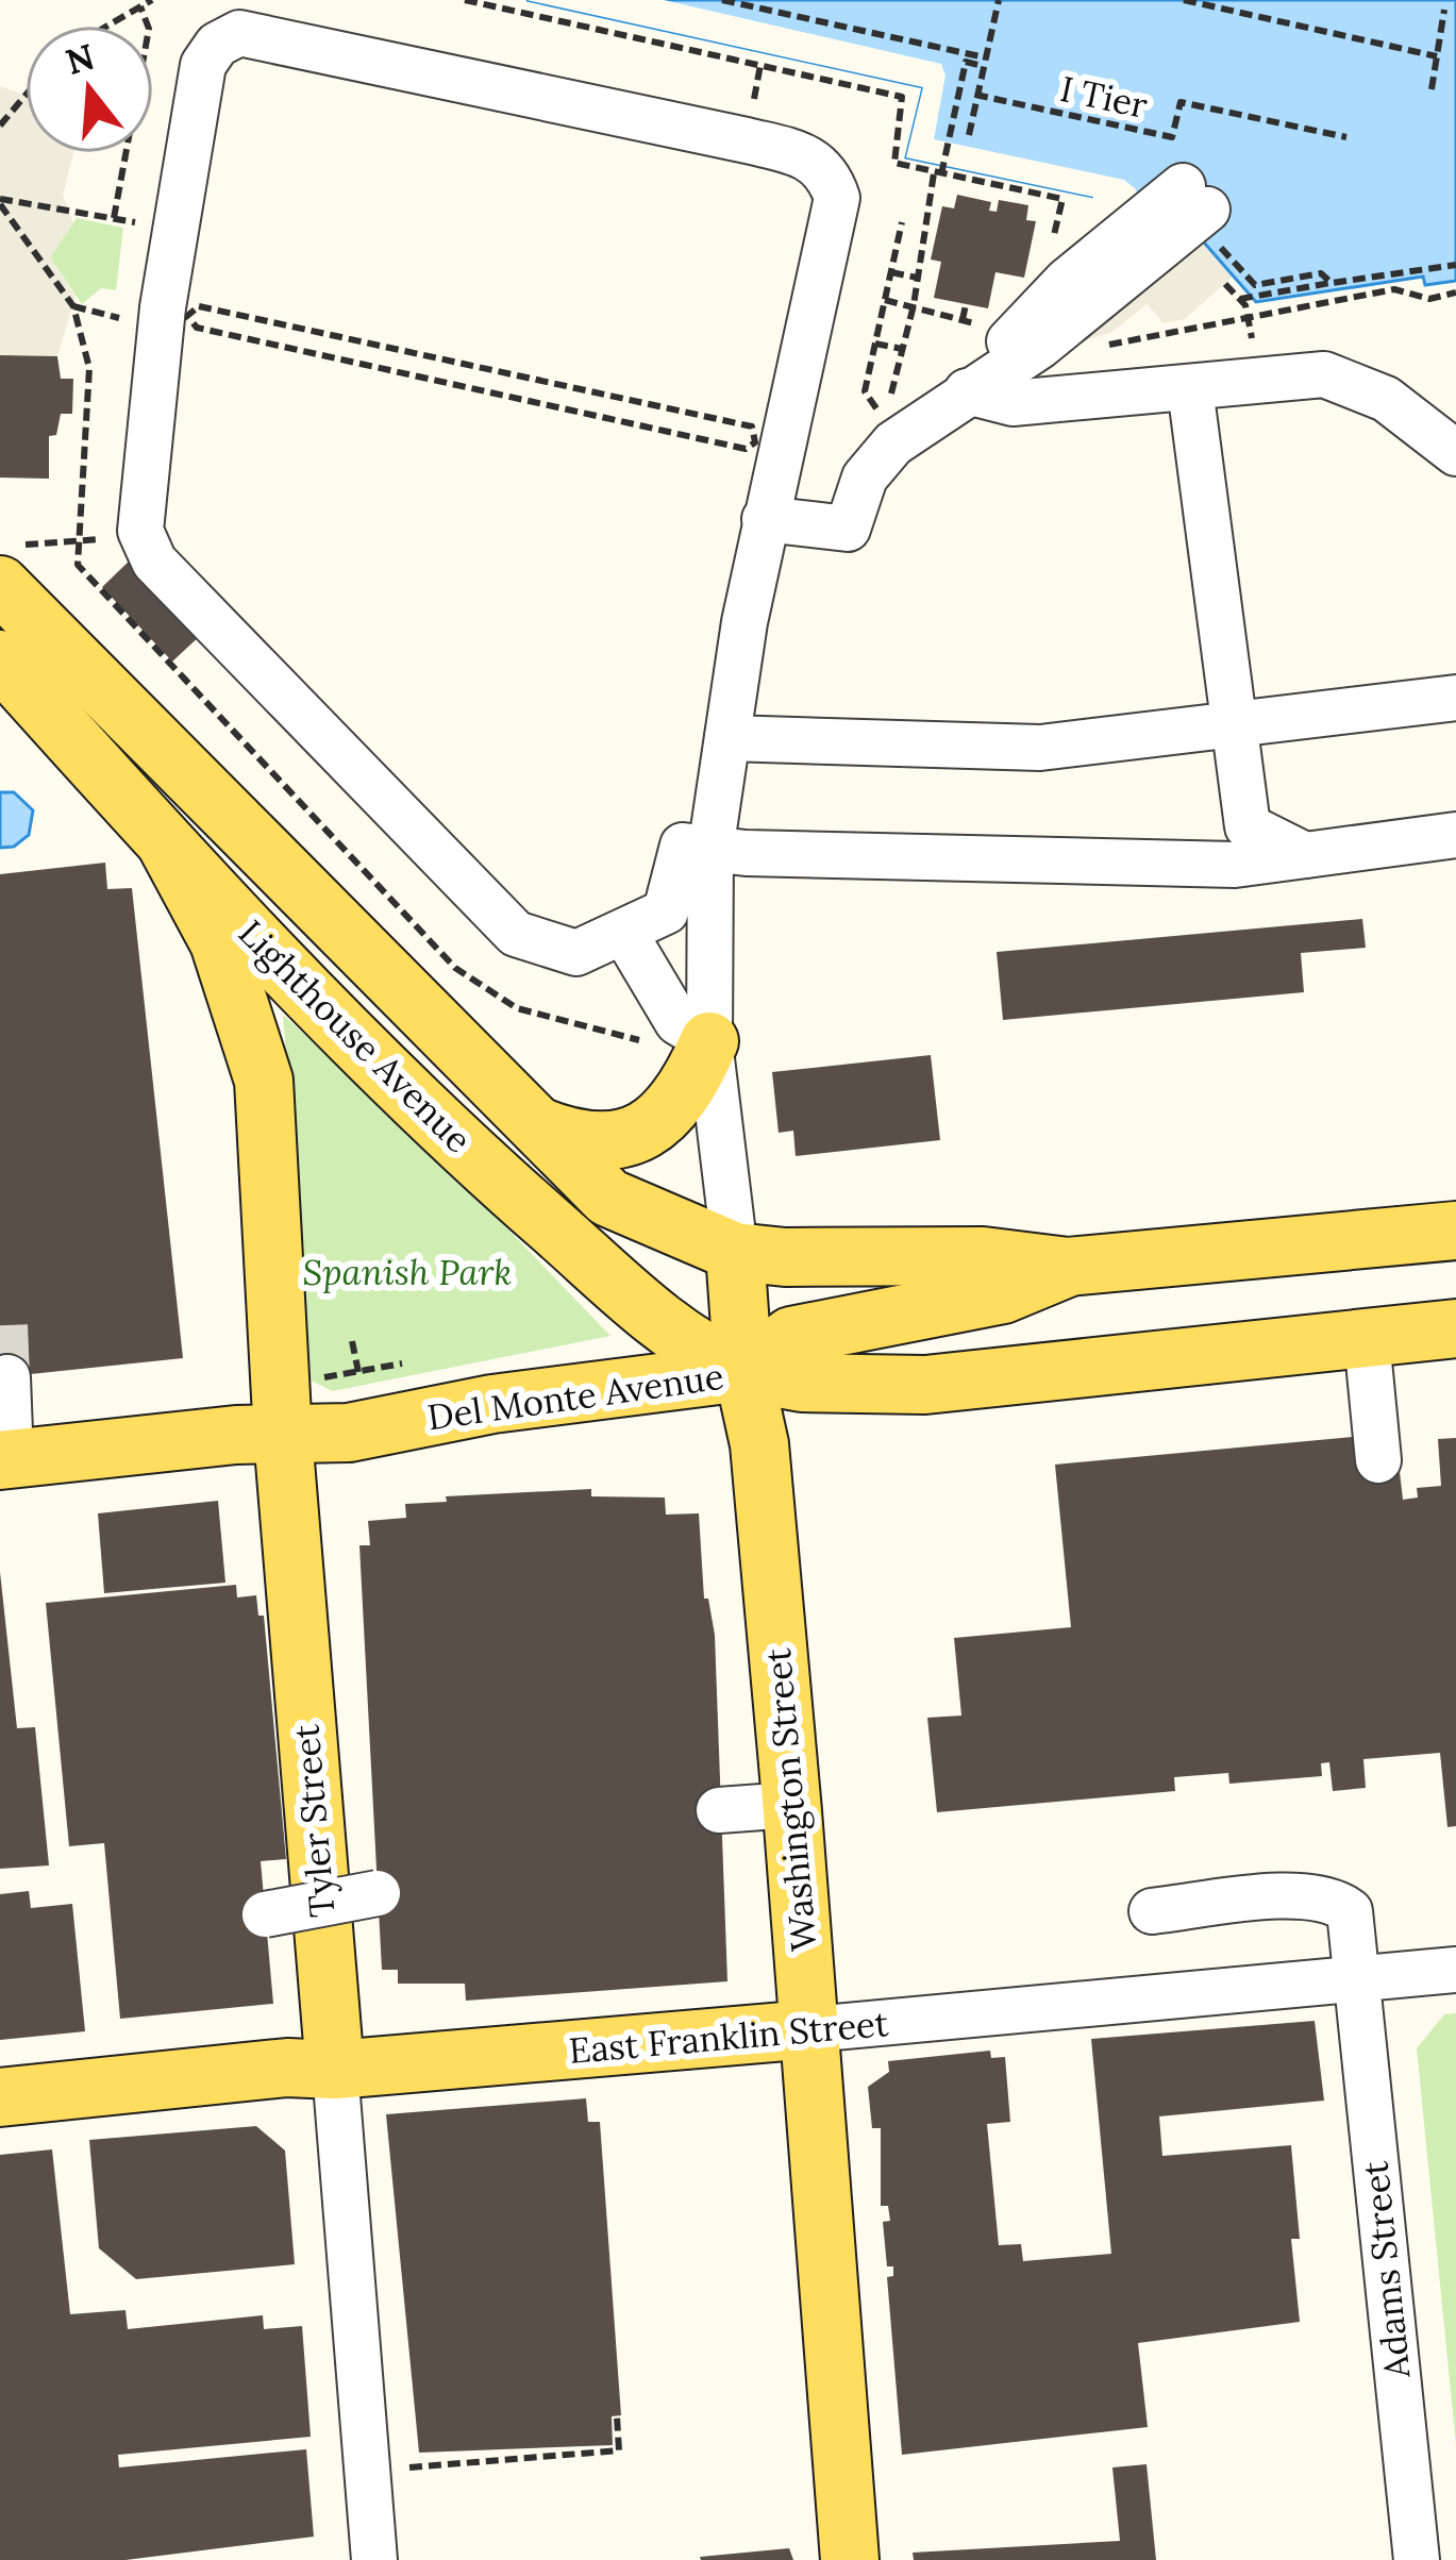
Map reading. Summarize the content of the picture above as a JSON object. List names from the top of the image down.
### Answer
{
  "streets": {
    "main road": [
      "Lighthouse Avenue",
      "Del Monte Avenue",
      "Washington Street",
      "Tyler Street",
      "East Franklin Street"
    ],
    "street": ["Adams Street"],
    "path": ["I Tier"]
  },
  "crossings": [
    ["Lighthouse Avenue", "Del Monte Avenue"],
    ["Lighthouse Avenue", "Washington Street"],
    ["Lighthouse Avenue", "Tyler Street"],
    ["Del Monte Avenue", "Washington Street"],
    ["Del Monte Avenue", "Tyler Street"],
    ["Washington Street", "East Franklin Street"],
    ["Tyler Street", "East Franklin Street"],
    ["East Franklin Street", "Adams Street"]
  ],
  "parks": ["Spanish Park"],
  "north": "top"
}
